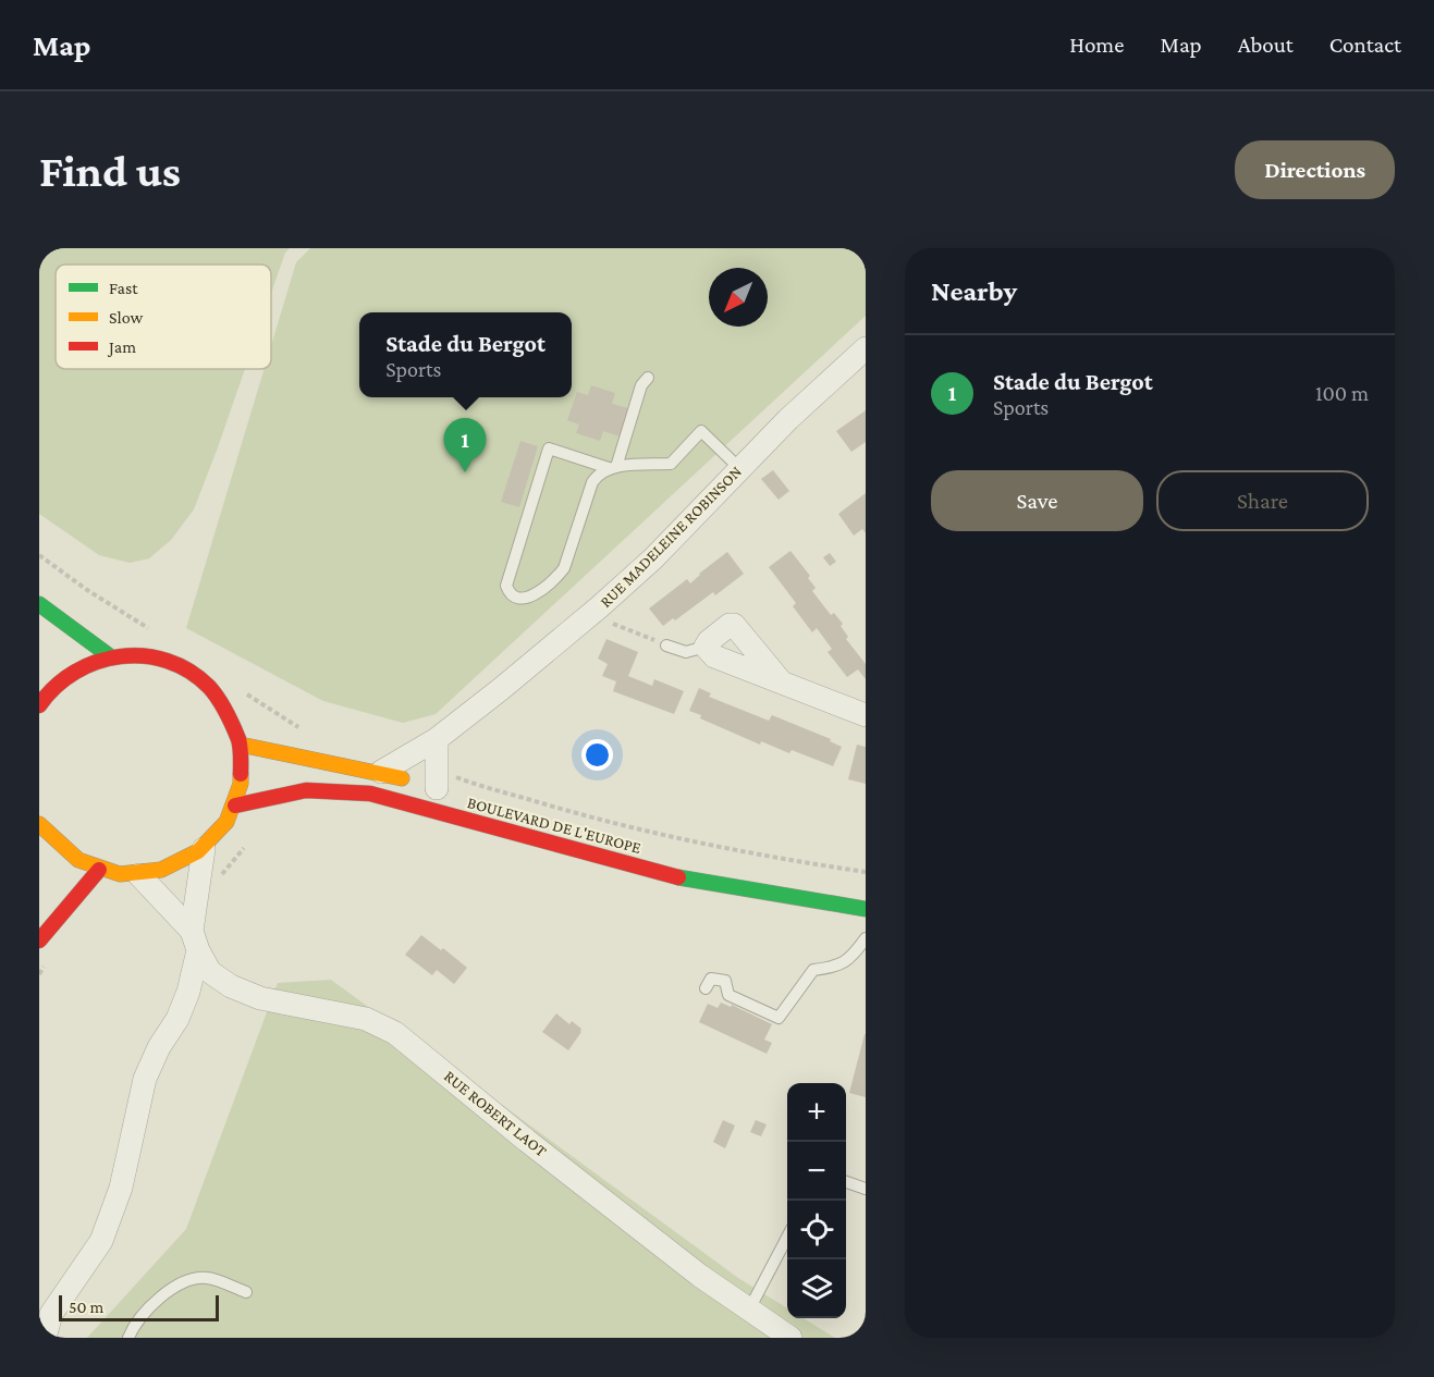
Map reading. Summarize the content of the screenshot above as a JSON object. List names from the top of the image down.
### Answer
{
  "streets": {
    "main road": ["BOULEVARD DE L'EUROPE"],
    "street": ["RUE MADELEINE ROBINSON", "RUE ROBERT LAOT"]
  },
  "legend": ["Fast", "Slow", "Jam"],
  "scale_bar": "50 m",
  "north": "bottom left",
  "page": {
    "header": "Map",
    "nav": [
      "Home",
      "Map",
      "About",
      "Contact"
    ],
    "buttons": [
      "Directions",
      ["Save", "Share"]
    ],
    "title": "Find us",
    "heading": "Nearby",
    "popup": ["Stade du Bergot", "Sports"],
    "list": [
      {
        "mark": "1",
        "name": "Stade du Bergot",
        "note": "Sports",
        "value": "100 m"
      }
    ],
    "pins": "1",
    "map_buttons": ["+", "−"],
    "scale": "50 m"
  }
}
